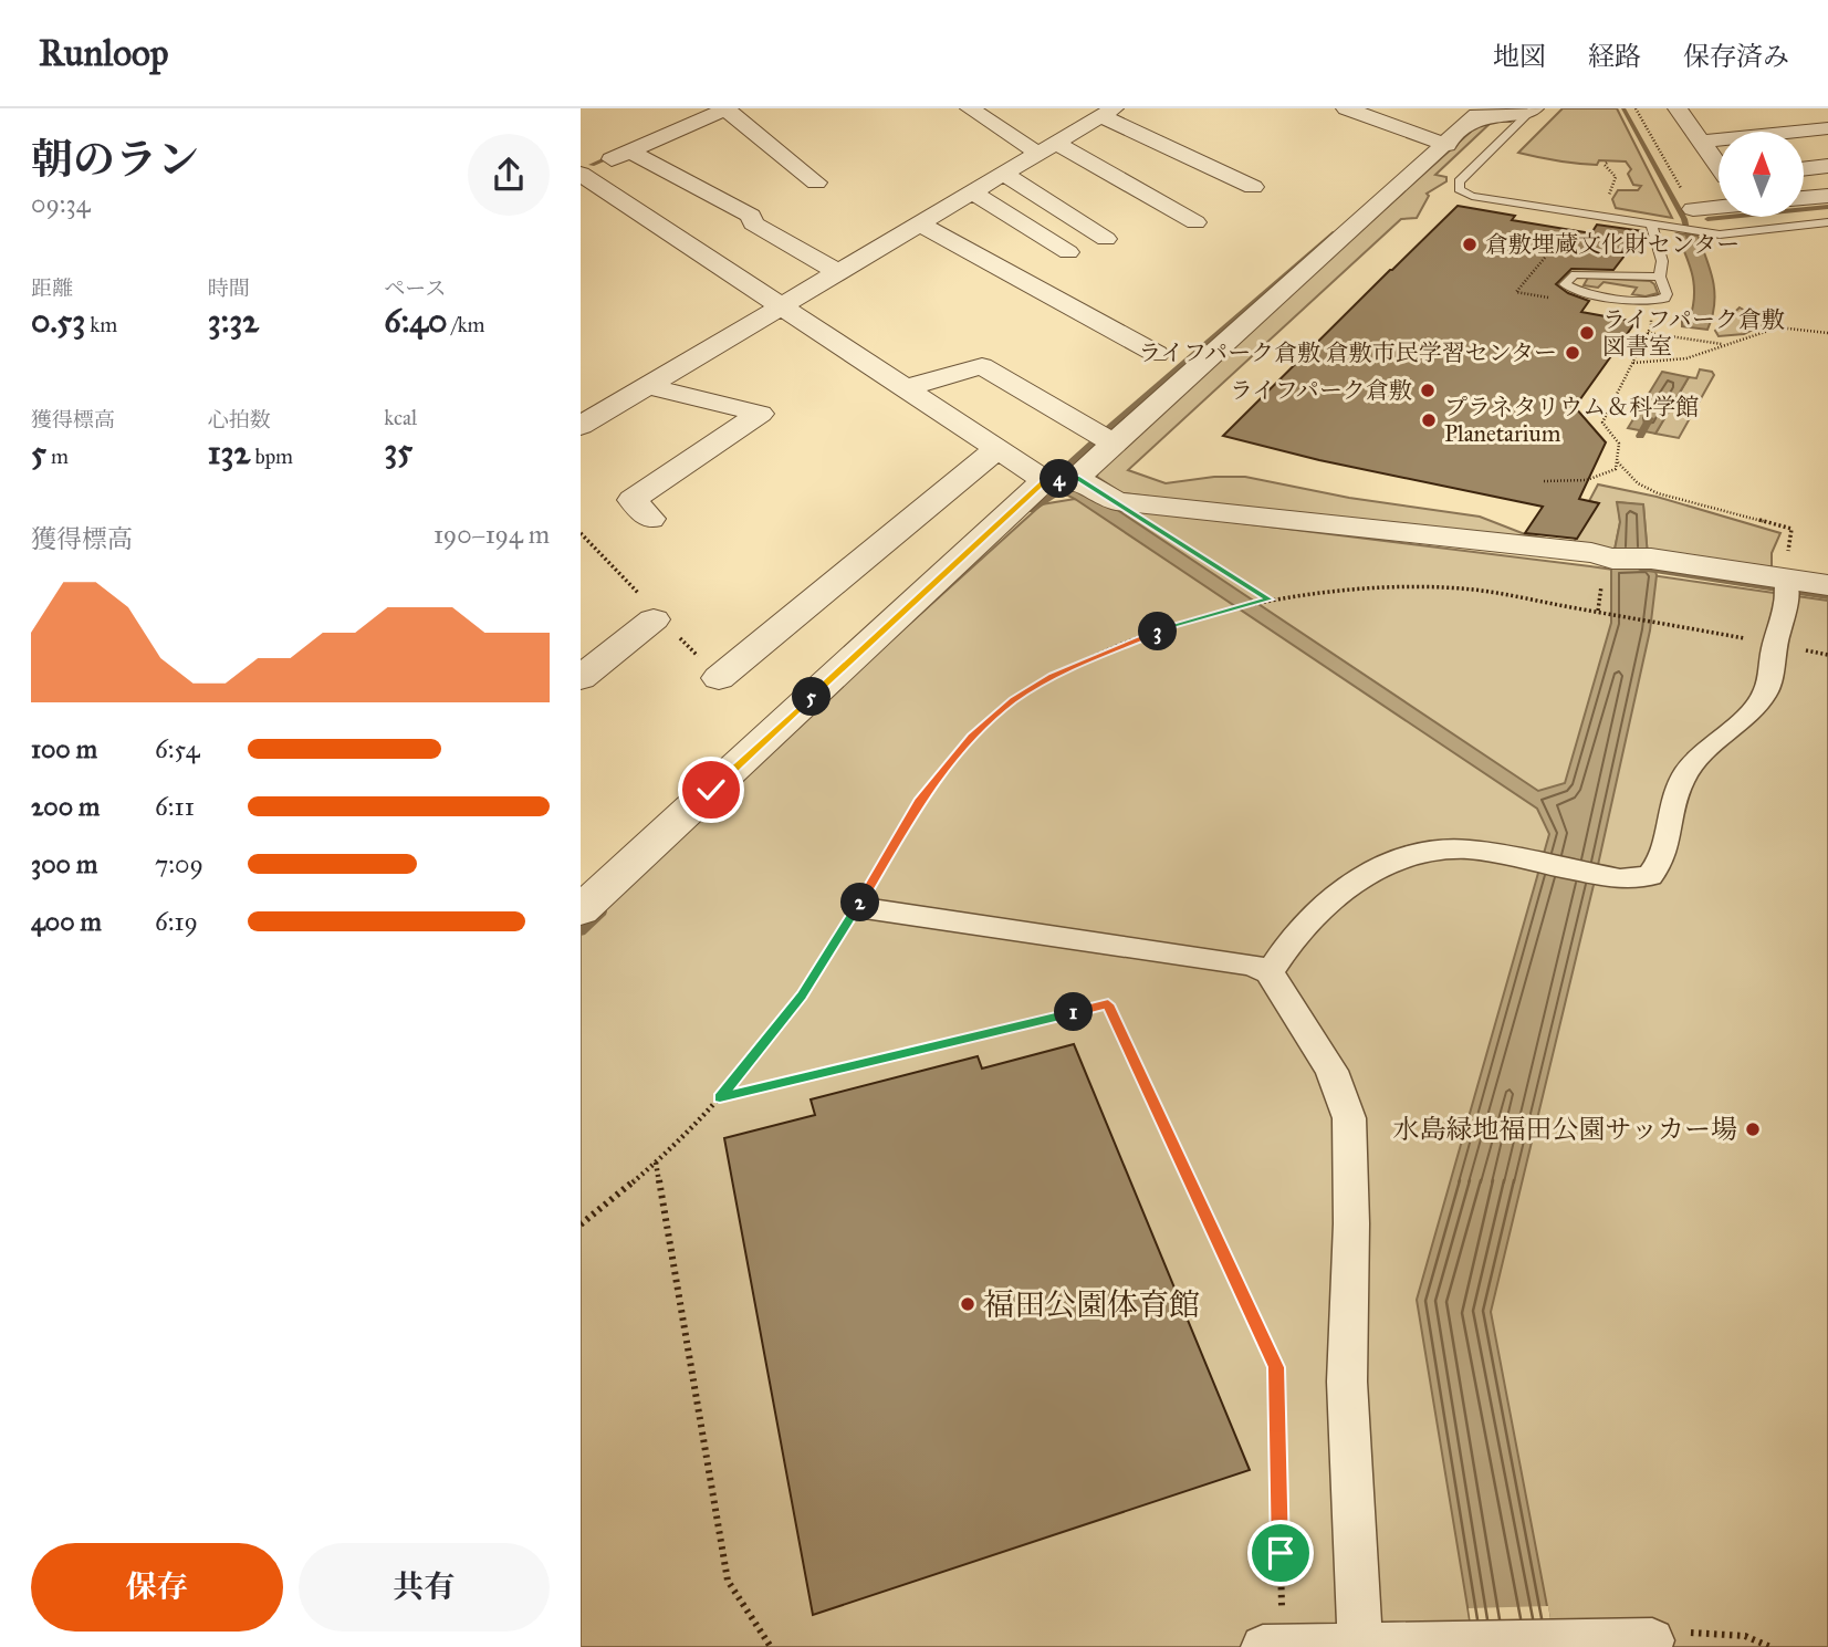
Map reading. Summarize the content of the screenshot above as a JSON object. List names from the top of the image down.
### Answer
{
  "places": [
    "倉敷埋蔵文化財センター",
    "ライフパーク倉敷 図書室",
    "ライフパーク倉敷 倉敷市民学習センター",
    "ライフパーク倉敷",
    "プラネタリウム＆科学館 Planetarium",
    "水島緑地福田公園サッカー場",
    "福田公園体育館"
  ],
  "north": "top",
  "page": {
    "header": "Runloop",
    "nav": ["地図", "経路", "保存済み"],
    "heading": ["朝のラン", "09:34"],
    "stats": [
      ["距離", "0.53 km"],
      ["時間", "3:32"],
      ["ペース", "6:40 /km"],
      ["獲得標高", "5 m"],
      ["心拍数", "132 bpm"],
      ["kcal", "35"]
    ],
    "pins": [
      "4",
      "3",
      "5",
      "2",
      "1"
    ],
    "chart": ["獲得標高", "190–194 m"],
    "list": [
      {
        "name": "100 m",
        "note": "6:54"
      },
      {
        "name": "200 m",
        "note": "6:11"
      },
      {
        "name": "300 m",
        "note": "7:09"
      },
      {
        "name": "400 m",
        "note": "6:19"
      }
    ],
    "buttons": ["保存", "共有"]
  }
}
